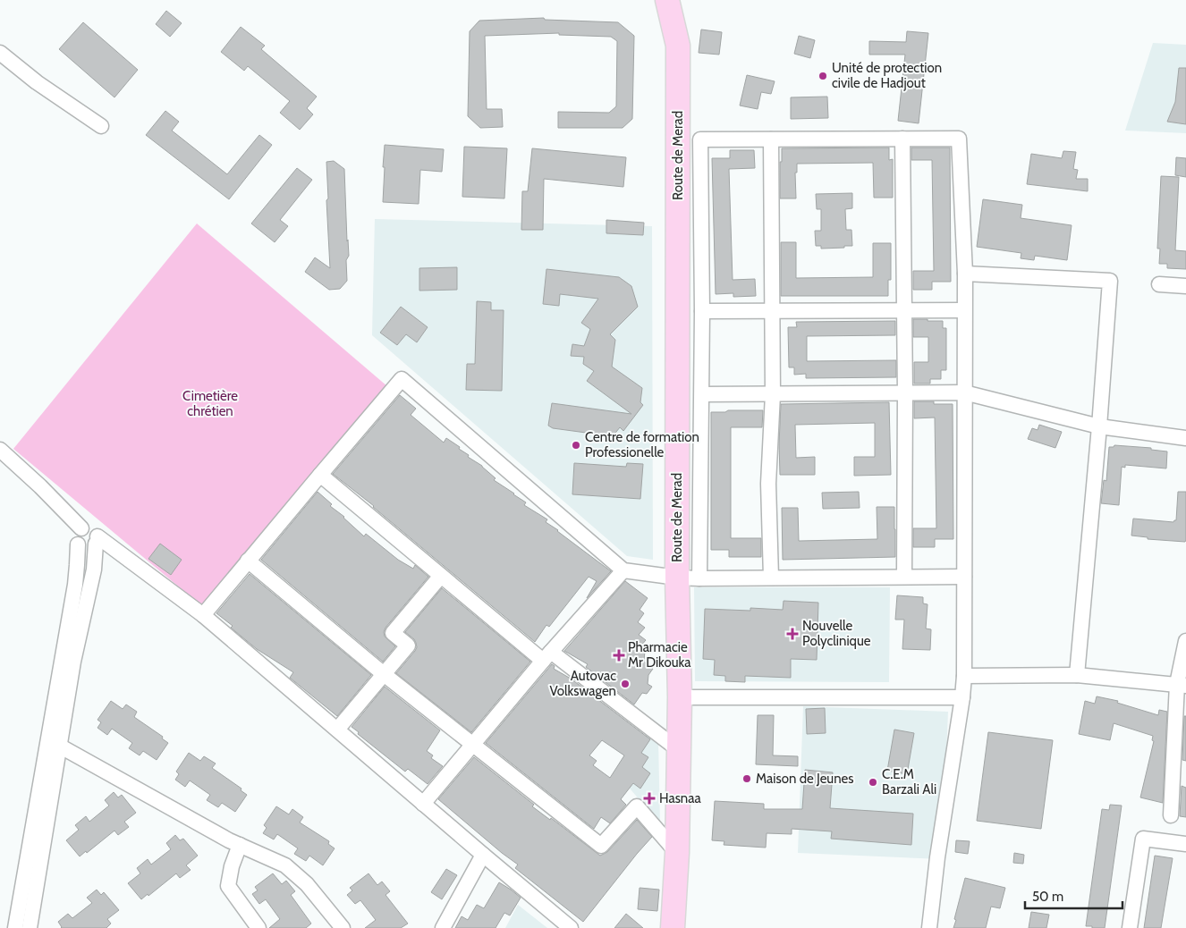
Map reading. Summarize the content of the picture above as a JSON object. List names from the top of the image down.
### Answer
{
  "streets": {
    "main road": ["Route de Merad"]
  },
  "parks": ["Cimetière chrétien"],
  "places": {
    "other": [
      "Unité de protection civile de Hadjout",
      "Centre de formation Professionelle",
      "Autovac Volkswagen",
      "Maison de Jeunes",
      "C.E.M Barzali Ali"
    ],
    "health": ["Nouvelle Polyclinique", "Pharmacie Mr Dikouka", "Hasnaa"]
  },
  "scale_bar": "50 m"
}
